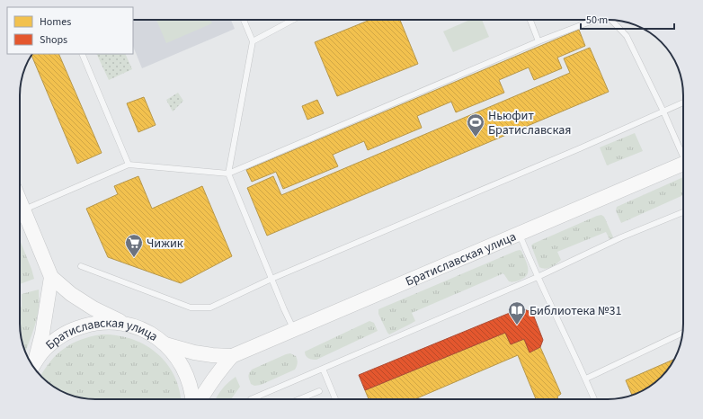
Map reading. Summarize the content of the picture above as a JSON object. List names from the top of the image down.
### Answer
{
  "streets": {
    "main road": ["Братиславская улица"]
  },
  "places": {
    "sports": ["Ньюфит Братиславская"],
    "supermarket": ["Чижик"],
    "library": ["Библиотека №31"]
  },
  "legend": ["Homes", "Shops"],
  "scale_bar": "50 m"
}
